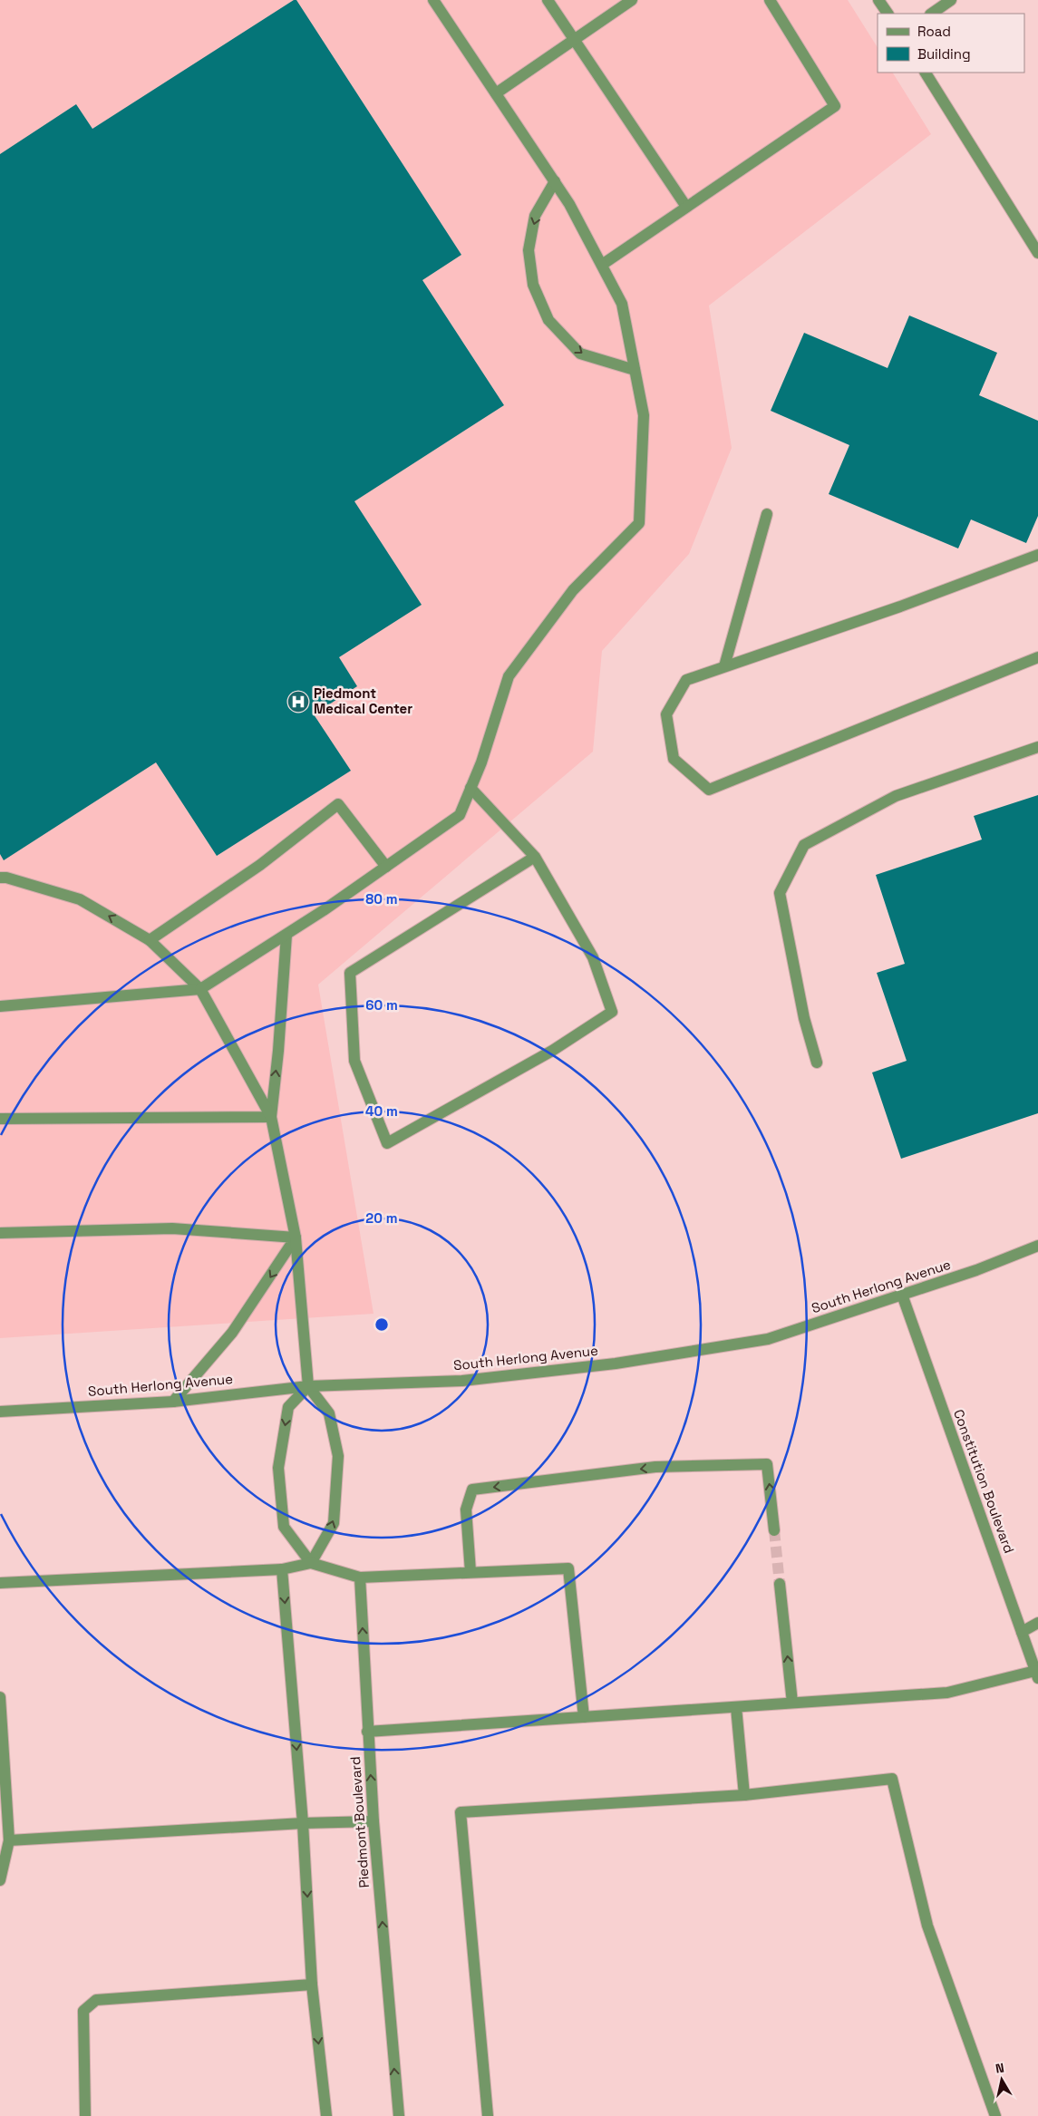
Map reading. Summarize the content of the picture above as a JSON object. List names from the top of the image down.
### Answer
{
  "streets": {
    "street": ["South Herlong Avenue", "Constitution Boulevard", "Piedmont Boulevard"]
  },
  "crossings": [
    ["South Herlong Avenue", "Constitution Boulevard"]
  ],
  "places": {
    "hospital": ["Piedmont Medical Center"]
  },
  "legend": ["Road", "Building"],
  "north": "top",
  "rings": [
    "80 m",
    "60 m",
    "40 m",
    "20 m"
  ]
}
